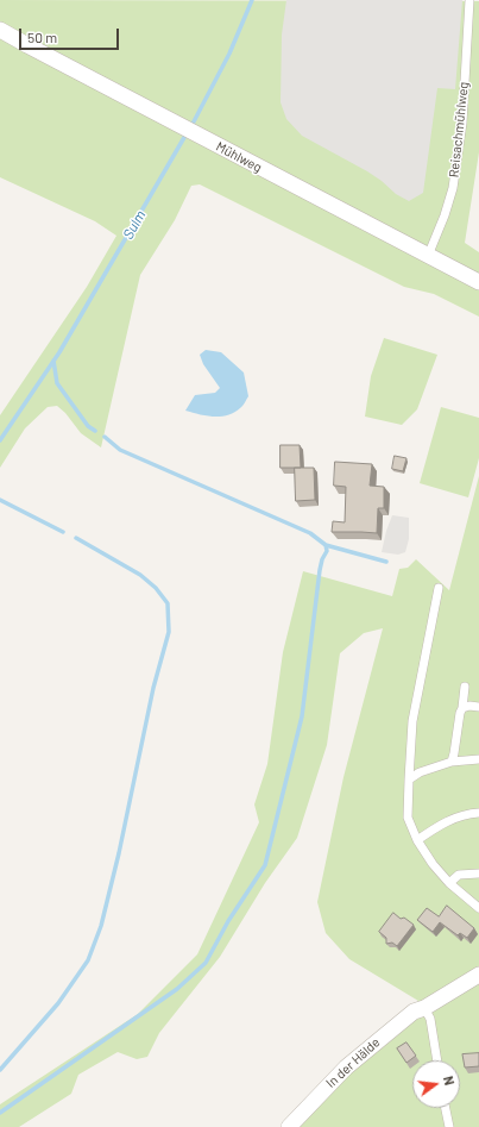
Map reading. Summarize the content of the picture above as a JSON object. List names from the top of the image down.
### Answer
{
  "streets": {
    "street": ["Mühlweg", "In der Hälde"],
    "lane": ["Reisachmühlweg"]
  },
  "crossings": [
    ["Reisachmühlweg", "Mühlweg"]
  ],
  "water": ["Sulm"],
  "scale_bar": "50 m",
  "north": "right"
}
